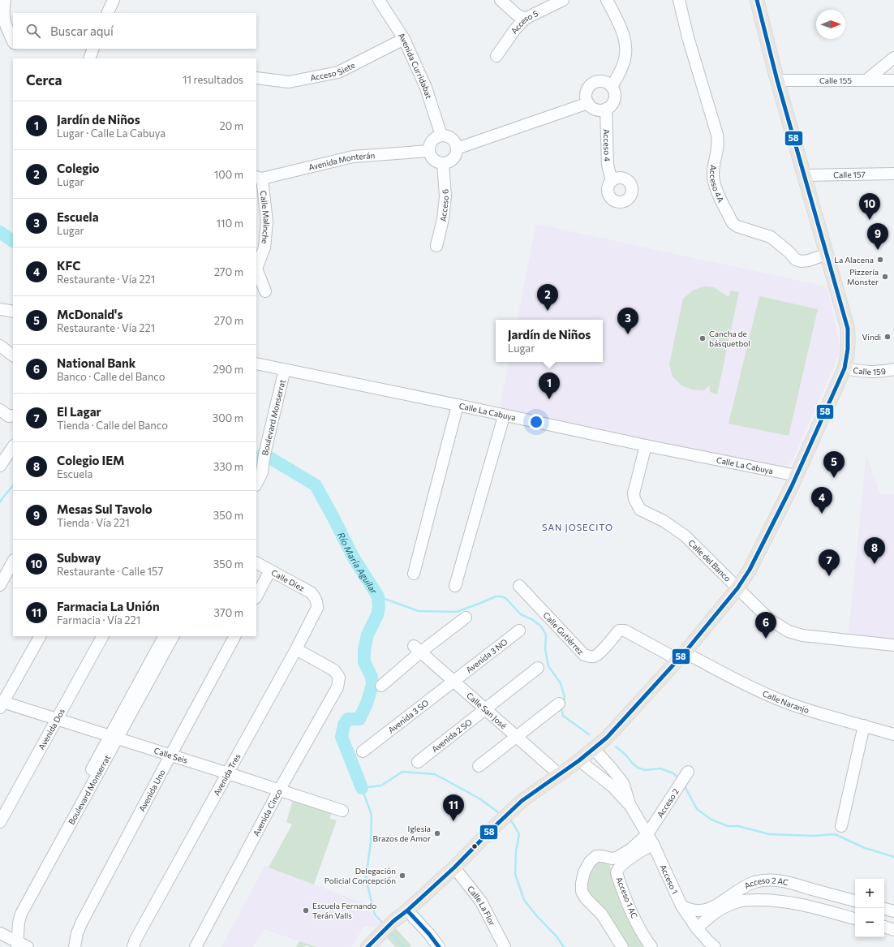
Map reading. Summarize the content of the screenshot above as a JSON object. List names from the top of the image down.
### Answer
{
  "streets": {
    "street": [
      "Acceso 5",
      "Avenida Curridabat",
      "Acceso Siete",
      "Calle 155",
      "Acceso 4",
      "Avenida Monterán",
      "Calle 157",
      "Acceso 4A",
      "Acceso 6",
      "Calle Malinche",
      "Calle 159",
      "Calle La Cabuya",
      "Boulevard Monserrat",
      "Calle del Banco",
      "Calle Diez",
      "Calle Gutiérrez",
      "Avenida 3 NO",
      "Calle Naranjo",
      "Calle San José",
      "Avenida 3 SO",
      "Avenida Dos",
      "Avenida 2 SO",
      "Calle Seis",
      "Avenida Tres",
      "Avenida Uno",
      "Acceso 2",
      "Avenida Cinco",
      "Acceso 1",
      "Acceso 2 AC",
      "Acceso 1 AC",
      "Calle La Flor"
    ]
  },
  "crossings": [
    ["Avenida Curridabat", "Acceso Siete"],
    ["Avenida Curridabat", "Avenida Monterán"],
    ["Avenida Curridabat", "Acceso 6"],
    ["Avenida Monterán", "Acceso 6"],
    ["Avenida Monterán", "Calle Malinche"],
    ["Calle La Cabuya", "Boulevard Monserrat"],
    ["Calle La Cabuya", "Calle del Banco"],
    ["Boulevard Monserrat", "Calle Seis"],
    ["Calle Diez", "Avenida Tres"],
    ["Calle Gutiérrez", "Calle Naranjo"],
    ["Avenida 3 NO", "Calle San José"],
    ["Avenida 3 NO", "Avenida 3 SO"],
    ["Calle San José", "Avenida 3 SO"],
    ["Calle San José", "Avenida 2 SO"],
    ["Avenida Dos", "Calle Seis"],
    ["Calle Seis", "Avenida Tres"],
    ["Calle Seis", "Avenida Uno"],
    ["Calle Seis", "Avenida Cinco"],
    ["Avenida Tres", "Avenida Cinco"],
    ["Acceso 2", "Acceso 1"],
    ["Acceso 2", "Acceso 1 AC"],
    ["Acceso 1", "Acceso 2 AC"],
    ["Acceso 1", "Acceso 1 AC"]
  ],
  "districts": ["SAN JOSECITO"],
  "water": ["Río María Aguilar"],
  "places": [
    "La Alacena",
    "Pizzería Monster",
    "Vindi",
    "Cancha de básquetbol",
    "Iglesia Brazos de Amor",
    "Delegación Policial Concepción",
    "Escuela Fernando Terán Valls"
  ],
  "lines": ["transit line 58"],
  "north": "right",
  "page": {
    "search": "Buscar aquí",
    "heading": ["Cerca", "11 resultados"],
    "list": [
      {
        "mark": "1",
        "name": "Jardín de Niños",
        "note": "Lugar · Calle La Cabuya",
        "value": "20 m"
      },
      {
        "mark": "2",
        "name": "Colegio",
        "note": "Lugar",
        "value": "100 m"
      },
      {
        "mark": "3",
        "name": "Escuela",
        "note": "Lugar",
        "value": "110 m"
      },
      {
        "mark": "4",
        "name": "KFC",
        "note": "Restaurante · Vía 221",
        "value": "270 m"
      },
      {
        "mark": "5",
        "name": "McDonald's",
        "note": "Restaurante · Vía 221",
        "value": "270 m"
      },
      {
        "mark": "6",
        "name": "National Bank",
        "note": "Banco · Calle del Banco",
        "value": "290 m"
      },
      {
        "mark": "7",
        "name": "El Lagar",
        "note": "Tienda · Calle del Banco",
        "value": "300 m"
      },
      {
        "mark": "8",
        "name": "Colegio IEM",
        "note": "Escuela",
        "value": "330 m"
      },
      {
        "mark": "9",
        "name": "Mesas Sul Tavolo",
        "note": "Tienda · Vía 221",
        "value": "350 m"
      },
      {
        "mark": "10",
        "name": "Subway",
        "note": "Restaurante · Calle 157",
        "value": "350 m"
      },
      {
        "mark": "11",
        "name": "Farmacia La Unión",
        "note": "Farmacia · Vía 221",
        "value": "370 m"
      }
    ],
    "pins": [
      "10",
      "9",
      "2",
      "3",
      "1",
      "5",
      "4",
      "8",
      "7",
      "6",
      "11"
    ],
    "popup": ["Jardín de Niños", "Lugar"],
    "map_buttons": ["+", "−"]
  }
}
